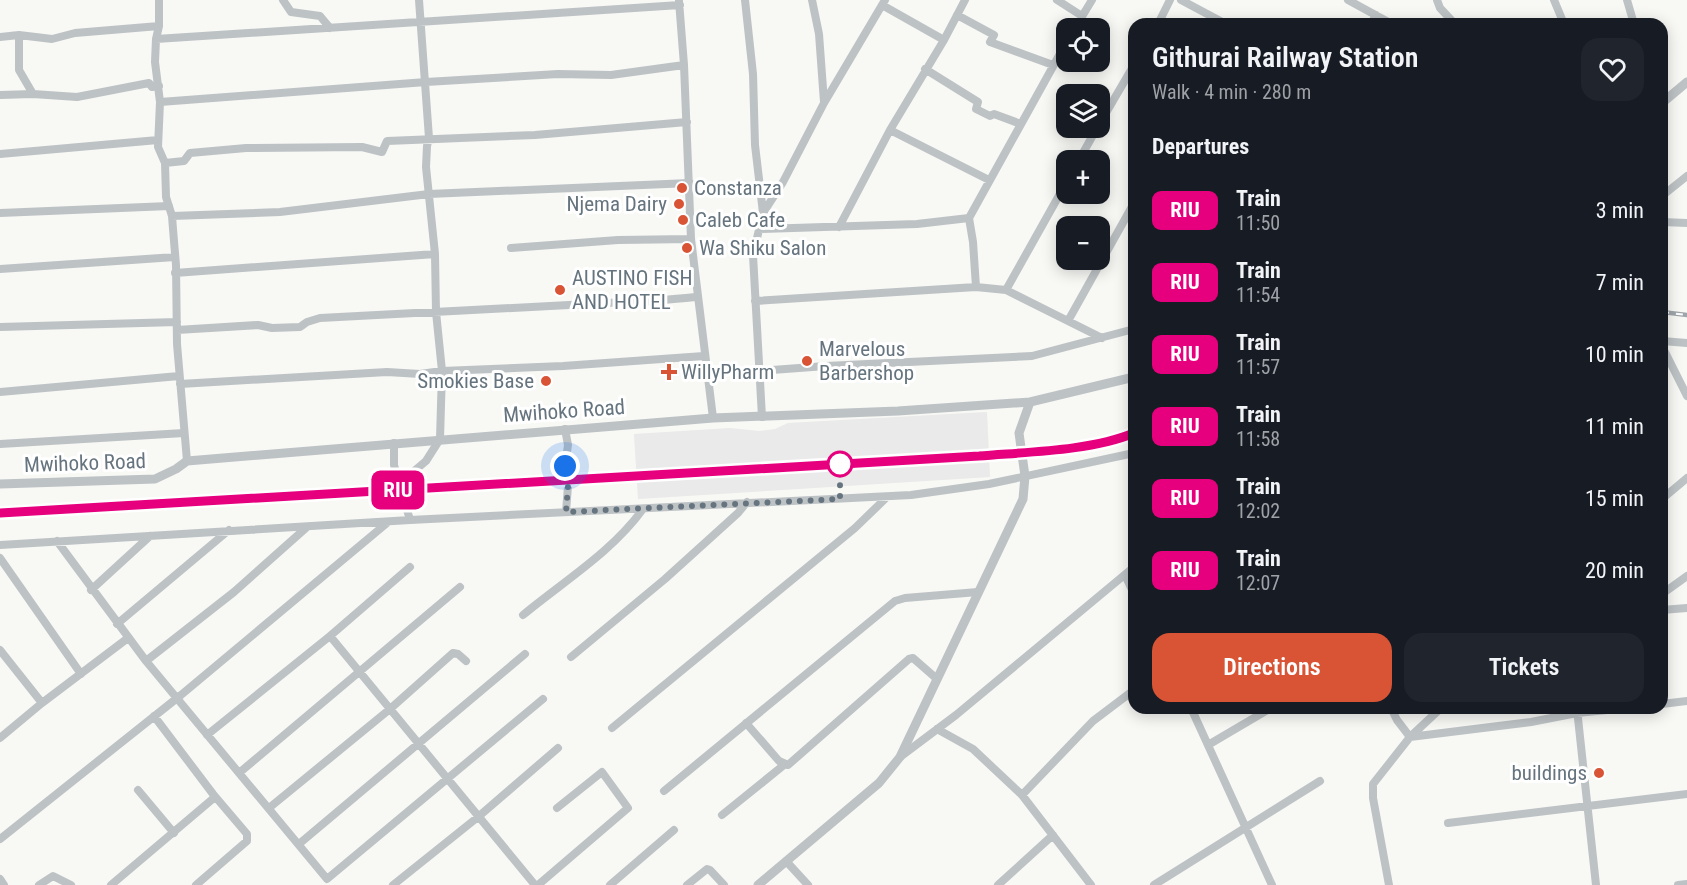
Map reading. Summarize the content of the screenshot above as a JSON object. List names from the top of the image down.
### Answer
{
  "streets": {
    "street": ["Mwihoko Road"]
  },
  "places": {
    "other": [
      "Constanza",
      "Njema Dairy",
      "Caleb Cafe",
      "Wa Shiku Salon",
      "AUSTINO FISH AND HOTEL",
      "Marvelous Barbershop",
      "Smokies Base",
      "buildings"
    ],
    "health": ["WillyPharm"]
  },
  "page": {
    "on_map": "RIU",
    "map_buttons": ["+", "−"],
    "heading": [
      ["Githurai Railway Station", "Walk · 4 min · 280 m"],
      "Departures"
    ],
    "list": [
      {
        "mark": "RIU",
        "name": "Train",
        "note": "11:50",
        "value": "3 min"
      },
      {
        "mark": "RIU",
        "name": "Train",
        "note": "11:54",
        "value": "7 min"
      },
      {
        "mark": "RIU",
        "name": "Train",
        "note": "11:57",
        "value": "10 min"
      },
      {
        "mark": "RIU",
        "name": "Train",
        "note": "11:58",
        "value": "11 min"
      },
      {
        "mark": "RIU",
        "name": "Train",
        "note": "12:02",
        "value": "15 min"
      },
      {
        "mark": "RIU",
        "name": "Train",
        "note": "12:07",
        "value": "20 min"
      }
    ],
    "buttons": ["Directions", "Tickets"]
  }
}
